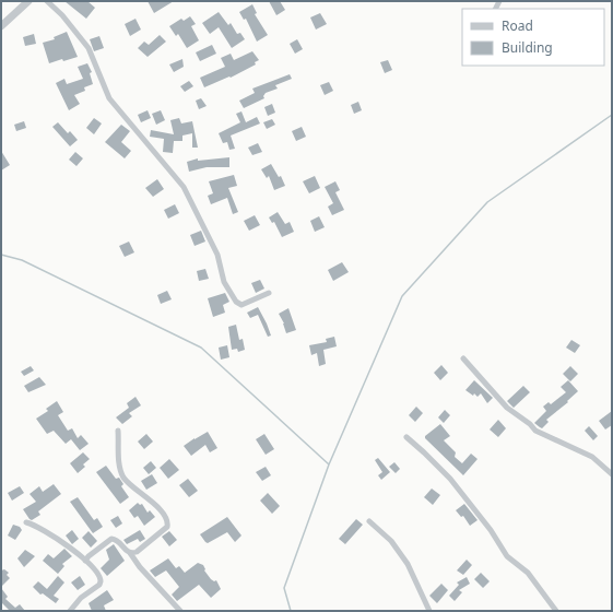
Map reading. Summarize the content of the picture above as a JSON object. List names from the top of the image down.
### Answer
{
  "legend": ["Road", "Building"]
}
